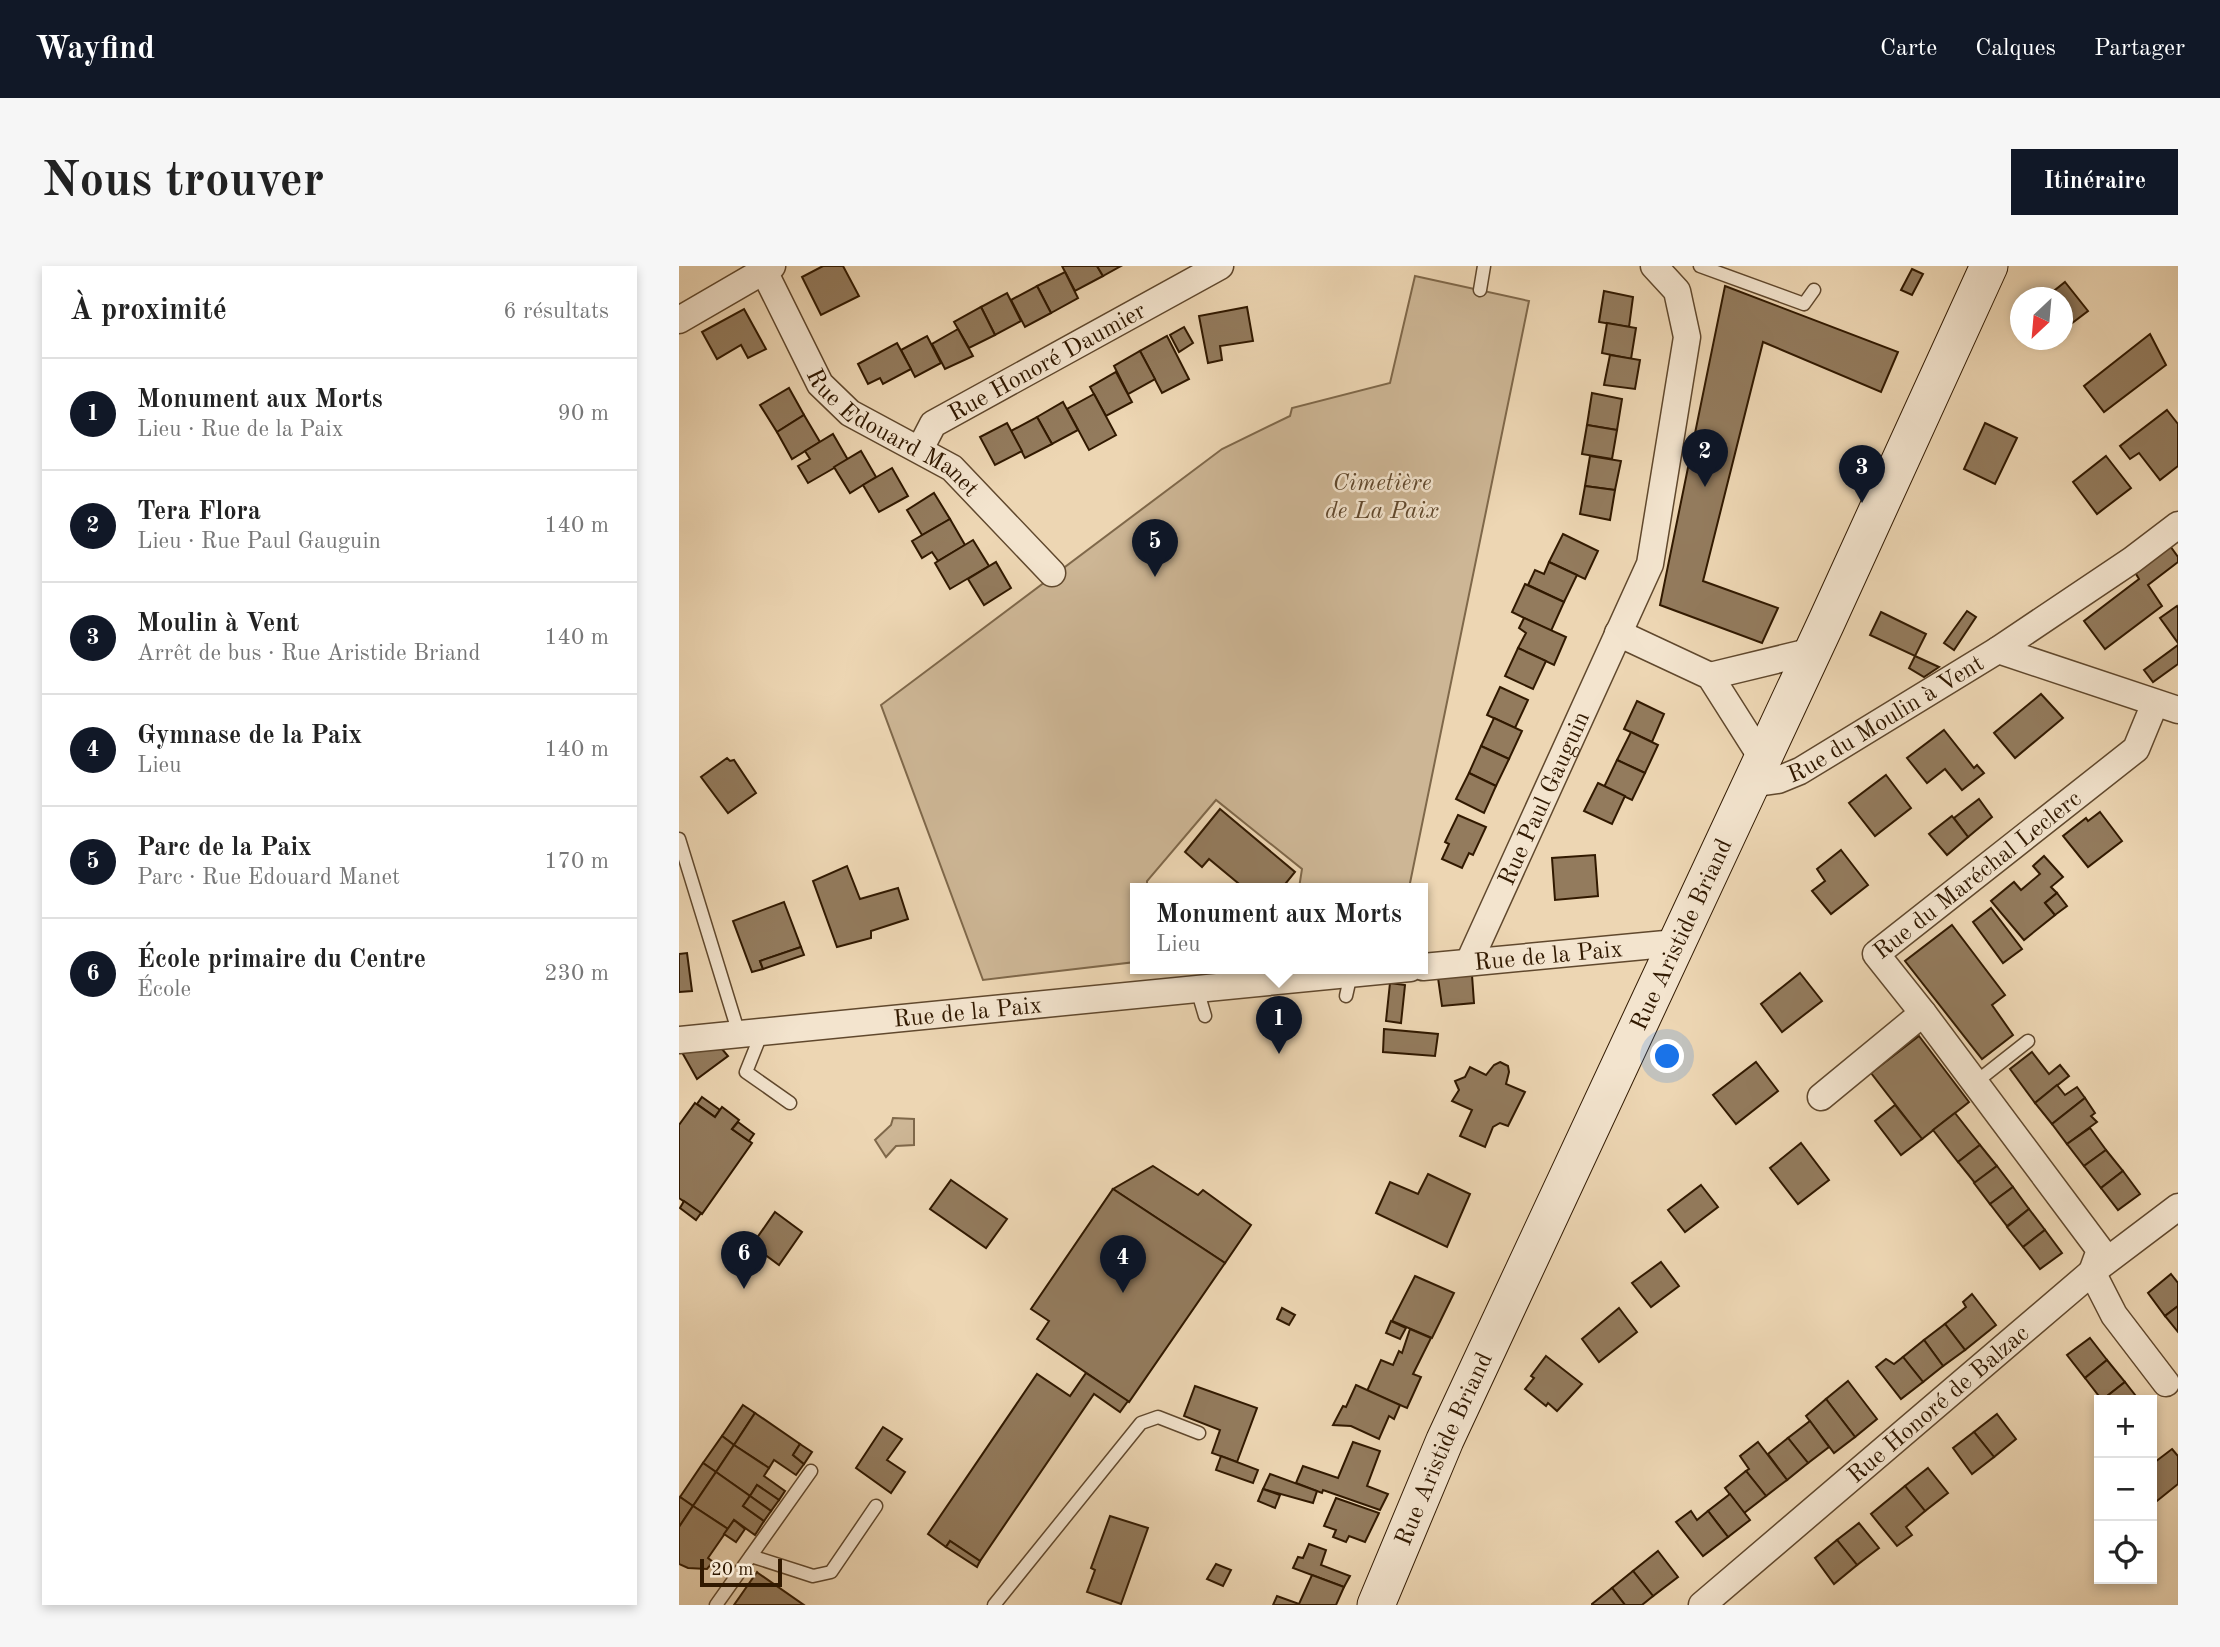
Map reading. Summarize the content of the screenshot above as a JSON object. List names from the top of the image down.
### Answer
{
  "streets": {
    "main road": ["Rue Aristide Briand"],
    "street": [
      "Rue Honoré Daumier",
      "Rue Edouard Manet",
      "Rue du Moulin à Vent",
      "Rue Paul Gauguin",
      "Rue du Maréchal Leclerc",
      "Rue de la Paix",
      "Rue Honoré de Balzac"
    ]
  },
  "crossings": [
    ["Rue Honoré Daumier", "Rue Edouard Manet"],
    ["Rue du Moulin à Vent", "Rue du Maréchal Leclerc"],
    ["Rue du Moulin à Vent", "Rue Aristide Briand"],
    ["Rue Paul Gauguin", "Rue de la Paix"],
    ["Rue Aristide Briand", "Rue de la Paix"]
  ],
  "parks": ["Cimetière de La Paix"],
  "scale_bar": "20 m",
  "north": "bottom left",
  "page": {
    "header": "Wayfind",
    "nav": ["Carte", "Calques", "Partager"],
    "buttons": "Itinéraire",
    "title": "Nous trouver",
    "heading": ["À proximité", "6 résultats"],
    "list": [
      {
        "mark": "1",
        "name": "Monument aux Morts",
        "note": "Lieu · Rue de la Paix",
        "value": "90 m"
      },
      {
        "mark": "2",
        "name": "Tera Flora",
        "note": "Lieu · Rue Paul Gauguin",
        "value": "140 m"
      },
      {
        "mark": "3",
        "name": "Moulin à Vent",
        "note": "Arrêt de bus · Rue Aristide Briand",
        "value": "140 m"
      },
      {
        "mark": "4",
        "name": "Gymnase de la Paix",
        "note": "Lieu",
        "value": "140 m"
      },
      {
        "mark": "5",
        "name": "Parc de la Paix",
        "note": "Parc · Rue Edouard Manet",
        "value": "170 m"
      },
      {
        "mark": "6",
        "name": "École primaire du Centre",
        "note": "École",
        "value": "230 m"
      }
    ],
    "pins": [
      "2",
      "3",
      "5",
      "1",
      "6",
      "4"
    ],
    "popup": ["Monument aux Morts", "Lieu"],
    "map_buttons": ["+", "−"],
    "scale": "20 m"
  }
}
